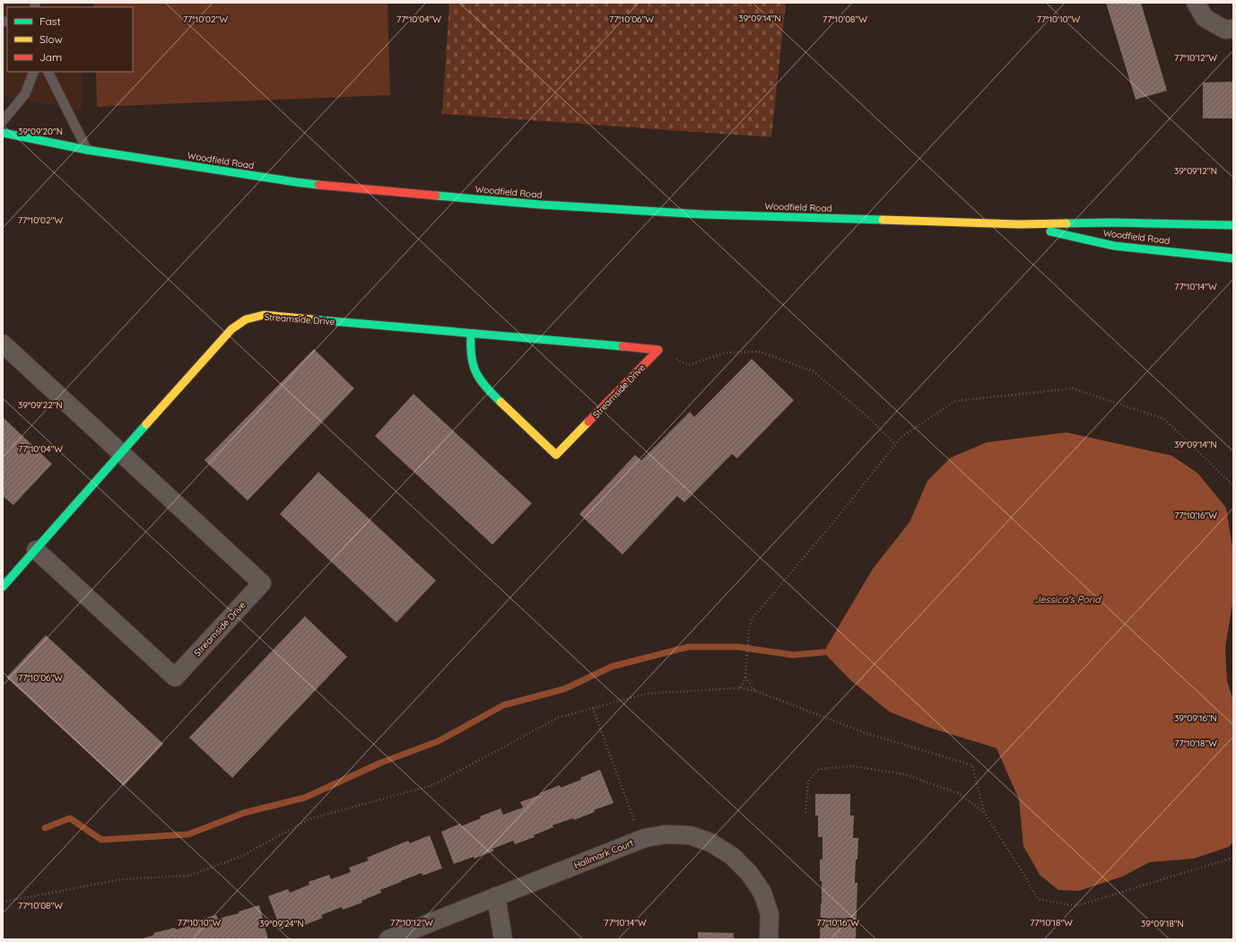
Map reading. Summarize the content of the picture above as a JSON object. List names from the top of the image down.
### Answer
{
  "streets": {
    "main road": ["Woodfield Road", "Streamside Drive"],
    "street": ["Hallmark Court"]
  },
  "water": ["Jessica's Pond"],
  "legend": ["Fast", "Slow", "Jam"],
  "coordinates": [
    "39°09'14\"N",
    "77°10'02\"W",
    "77°10'04\"W",
    "77°10'06\"W",
    "77°10'08\"W",
    "77°10'10\"W",
    "77°10'12\"W",
    "39°09'20\"N",
    "39°09'12\"N",
    "77°10'14\"W",
    "39°09'22\"N",
    "77°10'16\"W",
    "39°09'16\"N",
    "77°10'18\"W",
    "39°09'24\"N",
    "39°09'18\"N"
  ]
}
